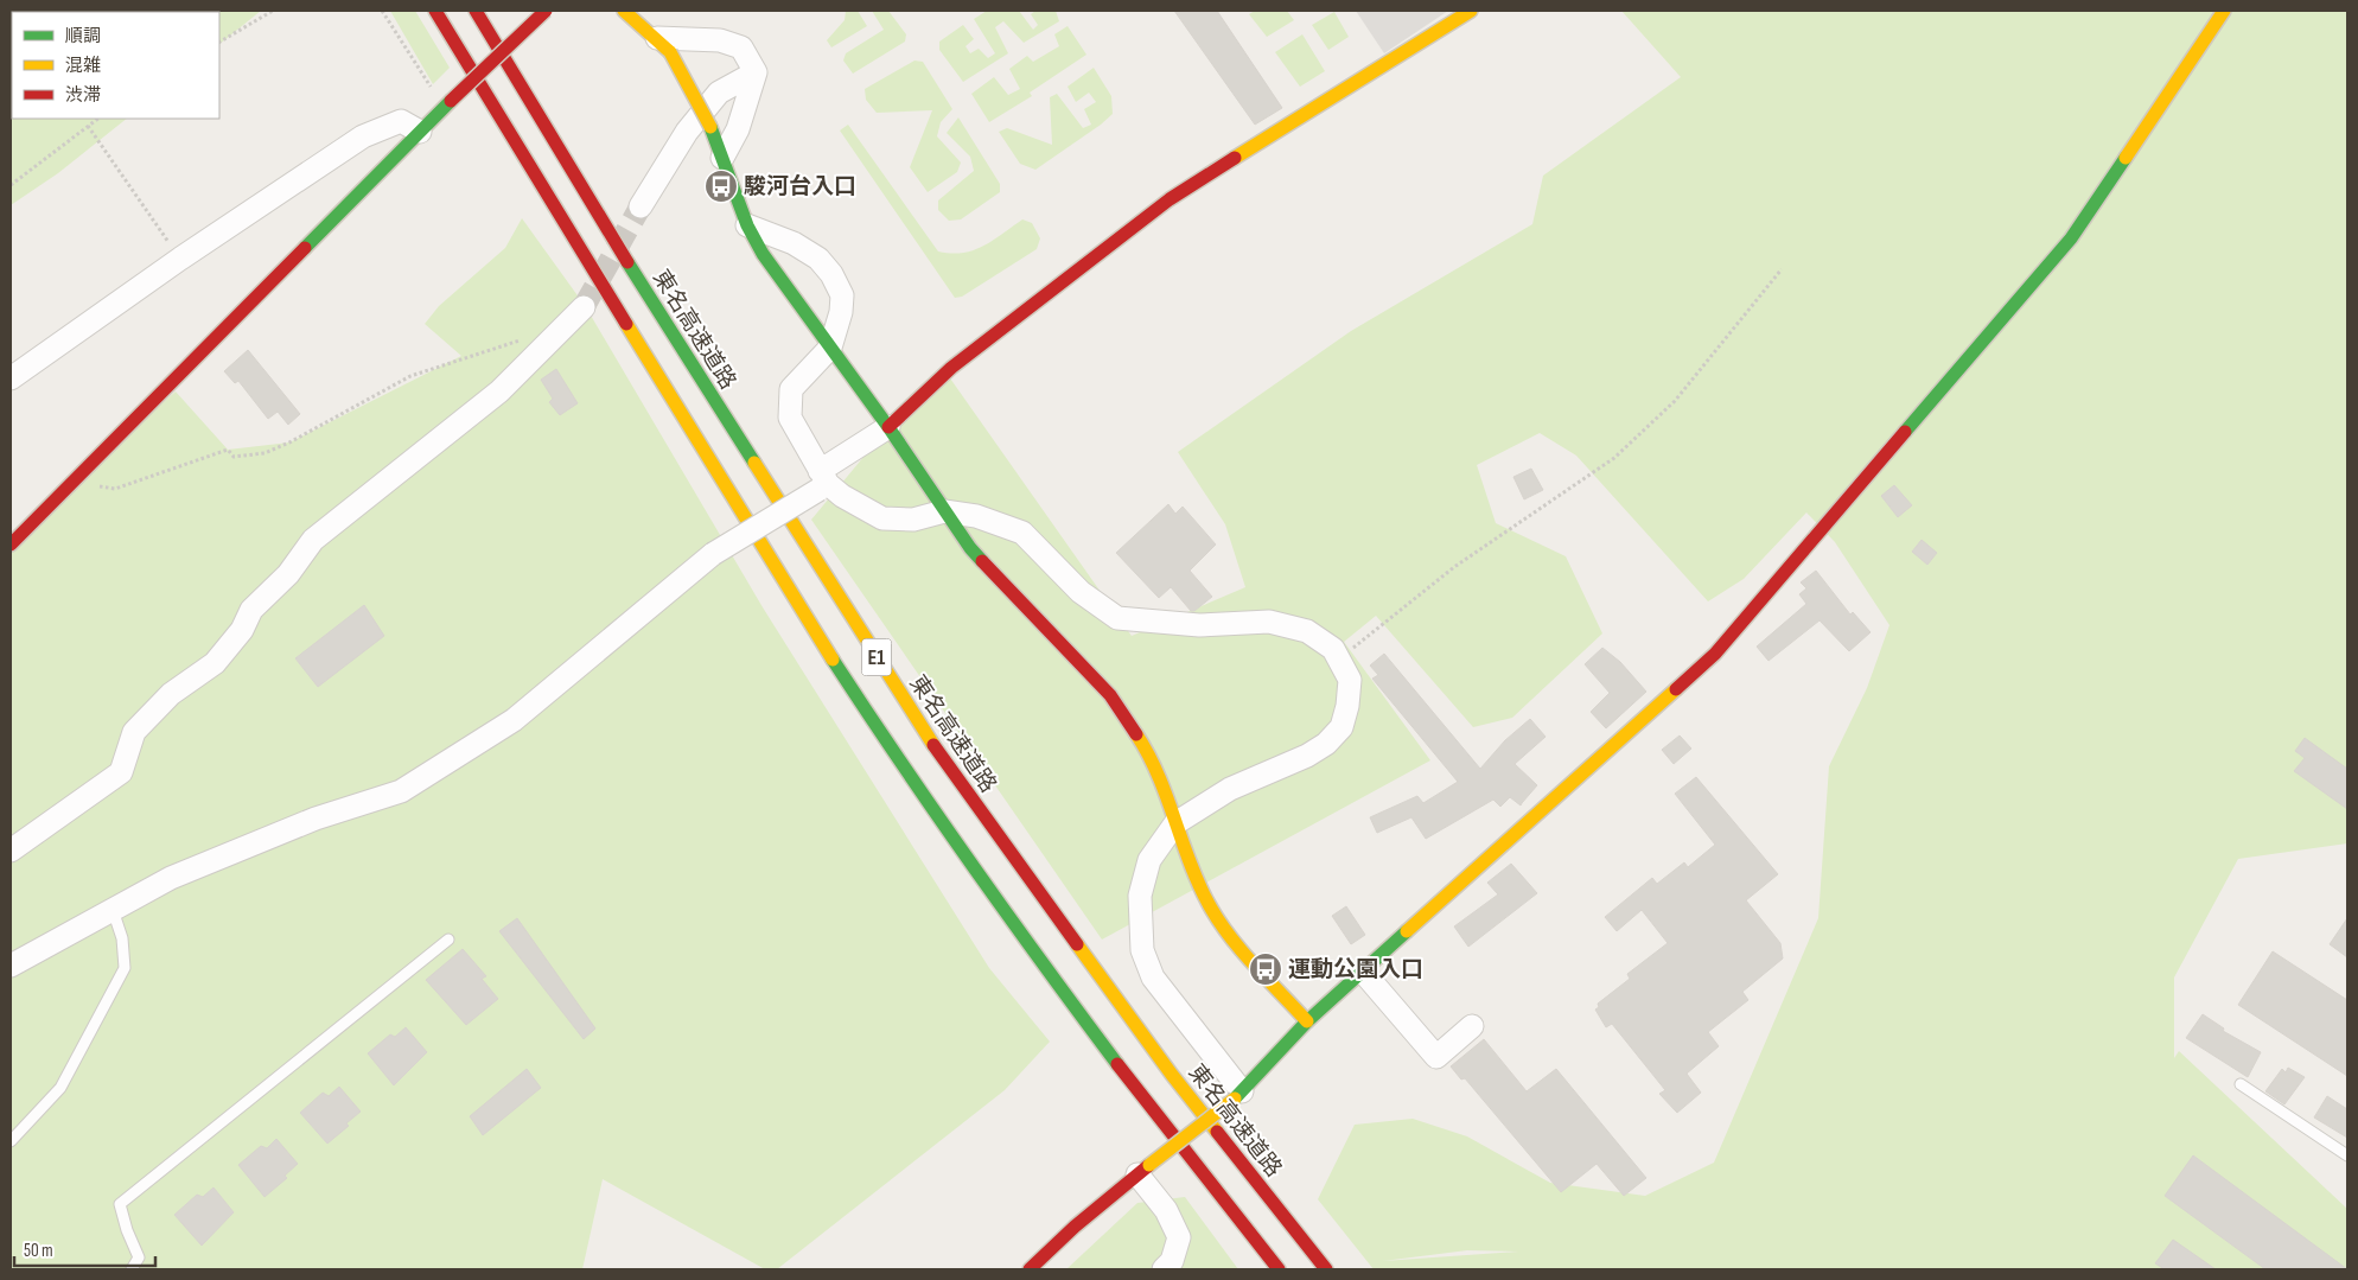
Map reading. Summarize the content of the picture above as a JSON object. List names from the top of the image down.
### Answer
{
  "streets": {
    "main road": ["東名高速道路", "E1"]
  },
  "places": {
    "bus stop": ["駿河台入口", "運動公園入口"]
  },
  "legend": ["順調", "混雑", "渋滞"],
  "scale_bar": "50 m"
}
